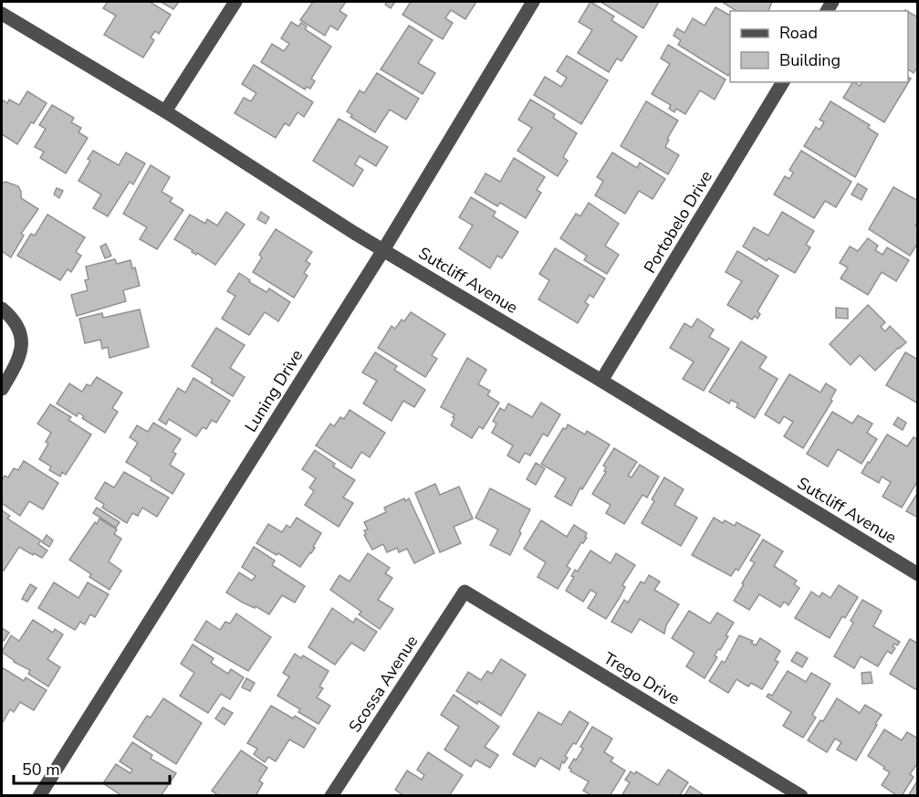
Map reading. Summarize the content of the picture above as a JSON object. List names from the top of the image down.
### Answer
{
  "streets": {
    "street": [
      "Portobelo Drive",
      "Sutcliff Avenue",
      "Luning Drive",
      "Trego Drive",
      "Scossa Avenue"
    ]
  },
  "crossings": [
    ["Portobelo Drive", "Sutcliff Avenue"],
    ["Sutcliff Avenue", "Luning Drive"],
    ["Trego Drive", "Scossa Avenue"]
  ],
  "legend": ["Road", "Building"],
  "scale_bar": "50 m"
}
